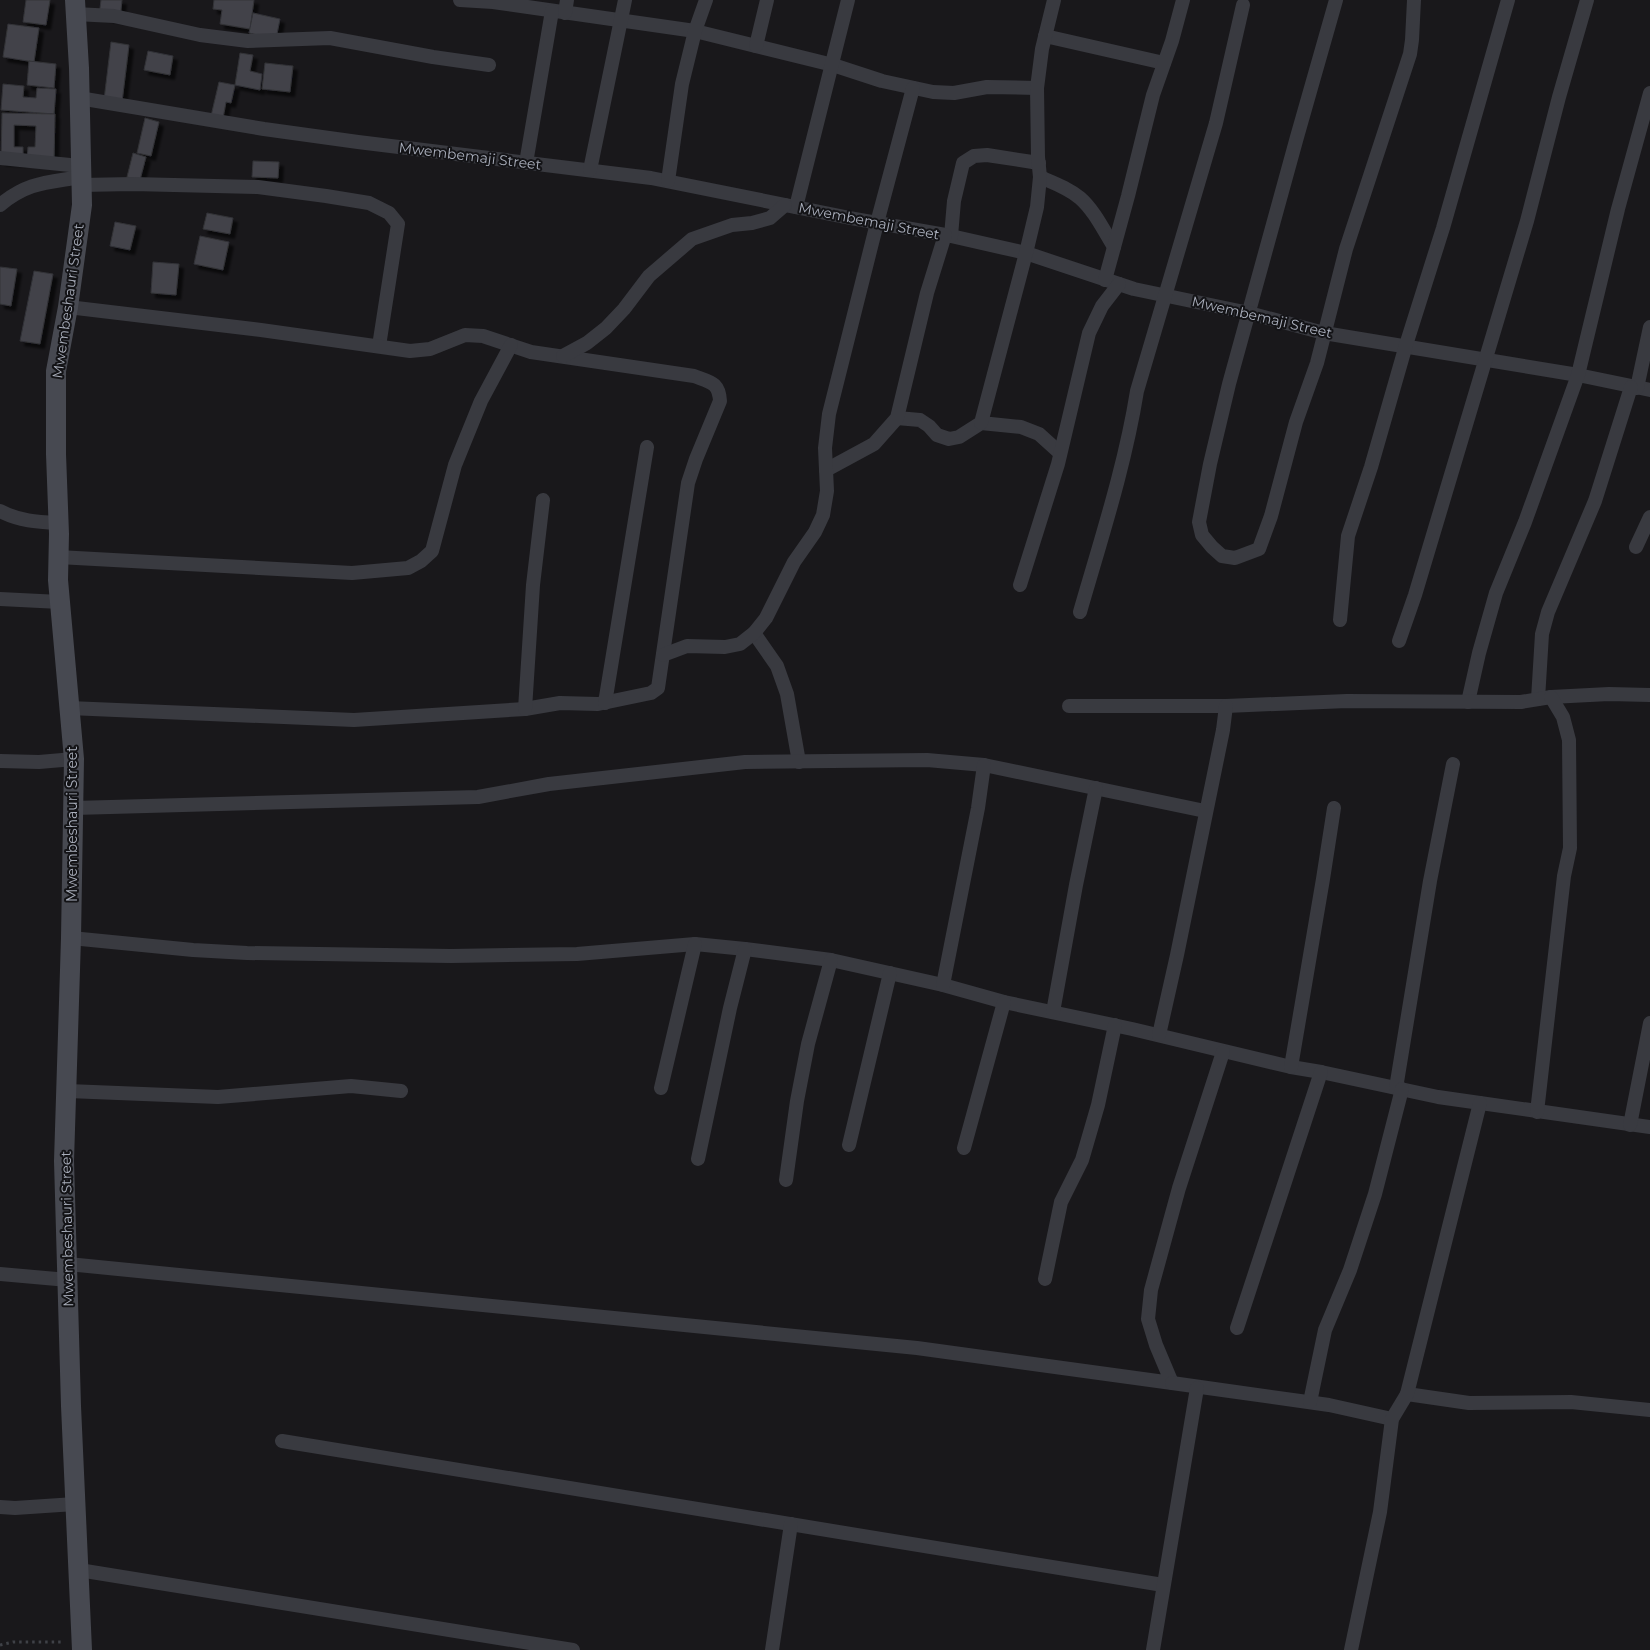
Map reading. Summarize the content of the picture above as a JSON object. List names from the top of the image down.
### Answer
{
  "streets": {
    "street": ["Mwembemaji Street", "Mwembeshauri Street"]
  },
  "crossings": [
    ["Mwembemaji Street", "Mwembeshauri Street"]
  ]
}
